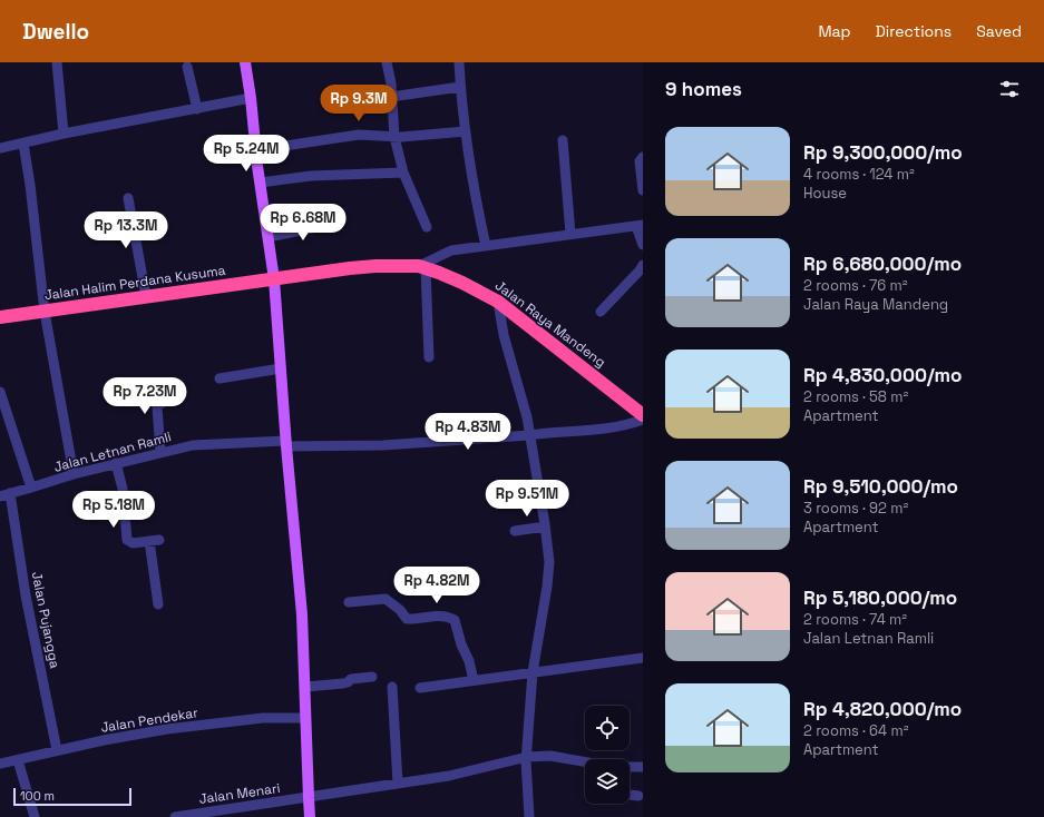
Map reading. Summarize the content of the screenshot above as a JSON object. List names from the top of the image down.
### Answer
{
  "streets": {
    "highway": ["Jalan Halim Perdana Kusuma", "Jalan Raya Mandeng"],
    "street": [
      "Jalan Letnan Ramli",
      "Jalan Pujangga",
      "Jalan Pendekar",
      "Jalan Menari"
    ]
  },
  "crossings": [
    ["Jalan Halim Perdana Kusuma", "Jalan Raya Mandeng"],
    ["Jalan Letnan Ramli", "Jalan Pujangga"],
    ["Jalan Pujangga", "Jalan Pendekar"]
  ],
  "scale_bar": "100 m",
  "page": {
    "header": "Dwello",
    "nav": ["Map", "Directions", "Saved"],
    "heading": "9 homes",
    "price": [
      "Rp 9.3M",
      "Rp 5.24M",
      "Rp 6.68M",
      "Rp 13.3M",
      "Rp 7.23M",
      "Rp 4.83M",
      "Rp 9.51M",
      "Rp 5.18M",
      "Rp 4.82M"
    ],
    "list": [
      {
        "name": "Rp 9,300,000/mo",
        "note": "4 rooms · 124 m² · House"
      },
      {
        "name": "Rp 6,680,000/mo",
        "note": "2 rooms · 76 m² · Jalan Raya Mandeng"
      },
      {
        "name": "Rp 4,830,000/mo",
        "note": "2 rooms · 58 m² · Apartment"
      },
      {
        "name": "Rp 9,510,000/mo",
        "note": "3 rooms · 92 m² · Apartment"
      },
      {
        "name": "Rp 5,180,000/mo",
        "note": "2 rooms · 74 m² · Jalan Letnan Ramli"
      },
      {
        "name": "Rp 4,820,000/mo",
        "note": "2 rooms · 64 m² · Apartment"
      }
    ],
    "scale": "100 m"
  }
}
